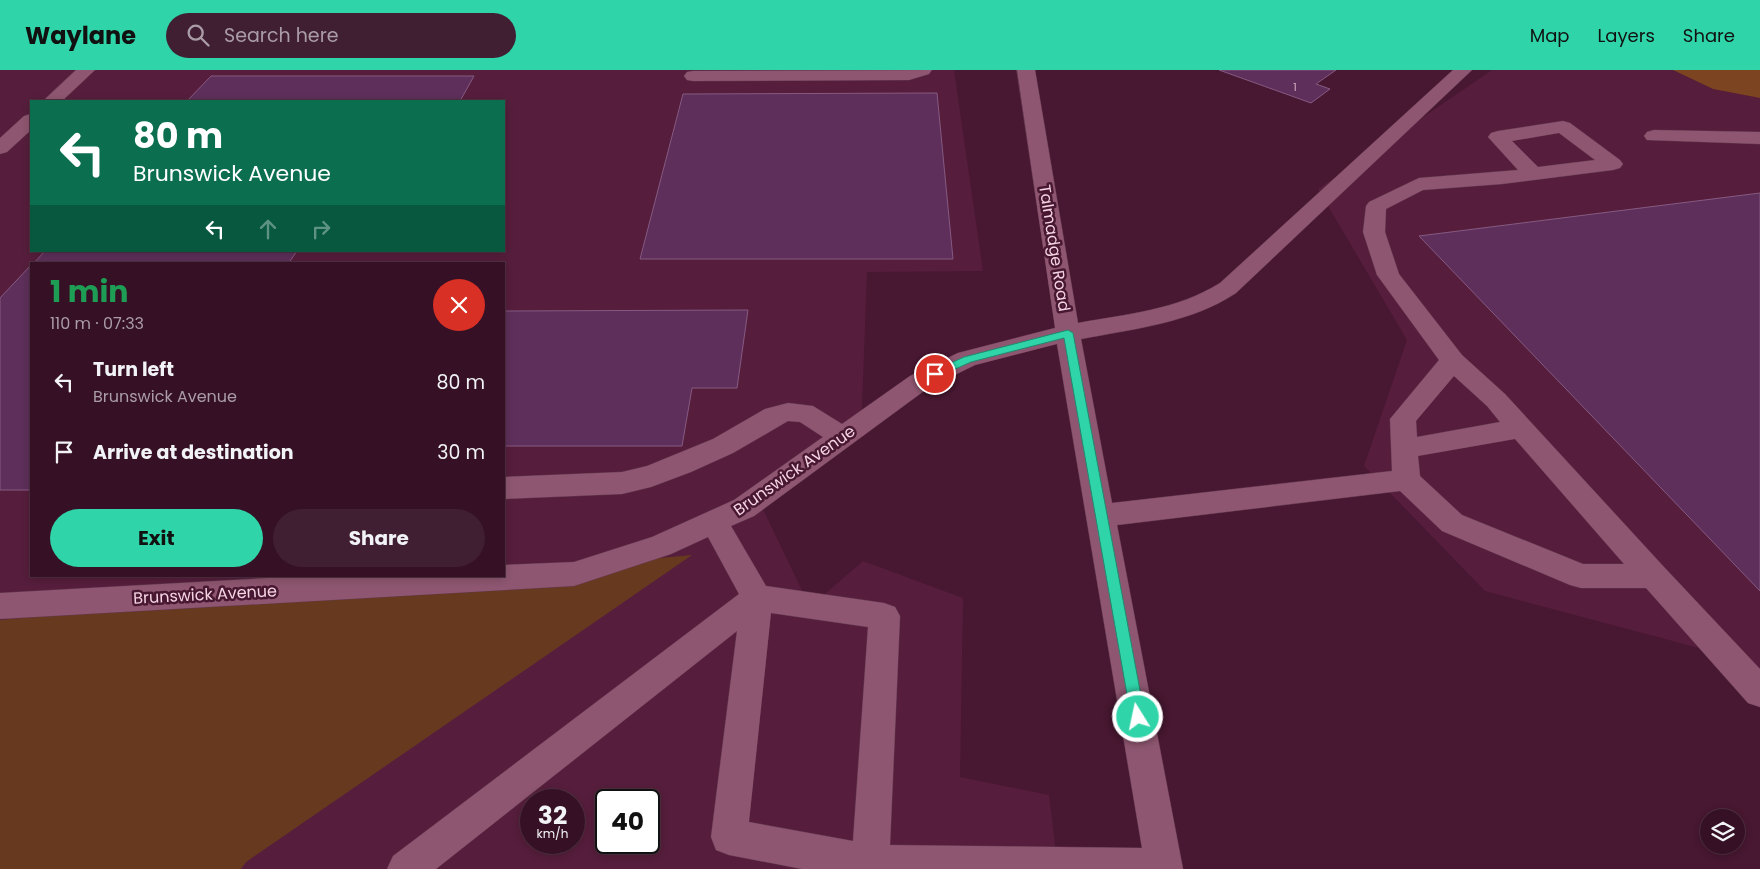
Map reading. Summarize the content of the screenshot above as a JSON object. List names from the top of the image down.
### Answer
{
  "streets": {
    "street": ["Talmadge Road", "Brunswick Avenue"]
  },
  "crossings": [
    ["Talmadge Road", "Brunswick Avenue"]
  ],
  "house_numbers": ["1"],
  "page": {
    "header": "Waylane",
    "search": "Search here",
    "nav": ["Map", "Layers", "Share"],
    "turn": ["80 m", "Brunswick Avenue"],
    "heading": ["1 min", "110 m · 07:33"],
    "list": [
      {
        "name": "Turn left",
        "note": "Brunswick Avenue",
        "value": "80 m"
      },
      {
        "name": "Arrive at destination",
        "value": "30 m"
      }
    ],
    "buttons": ["Exit", "Share"],
    "speed": "32 km/h",
    "limit": "40"
  }
}
